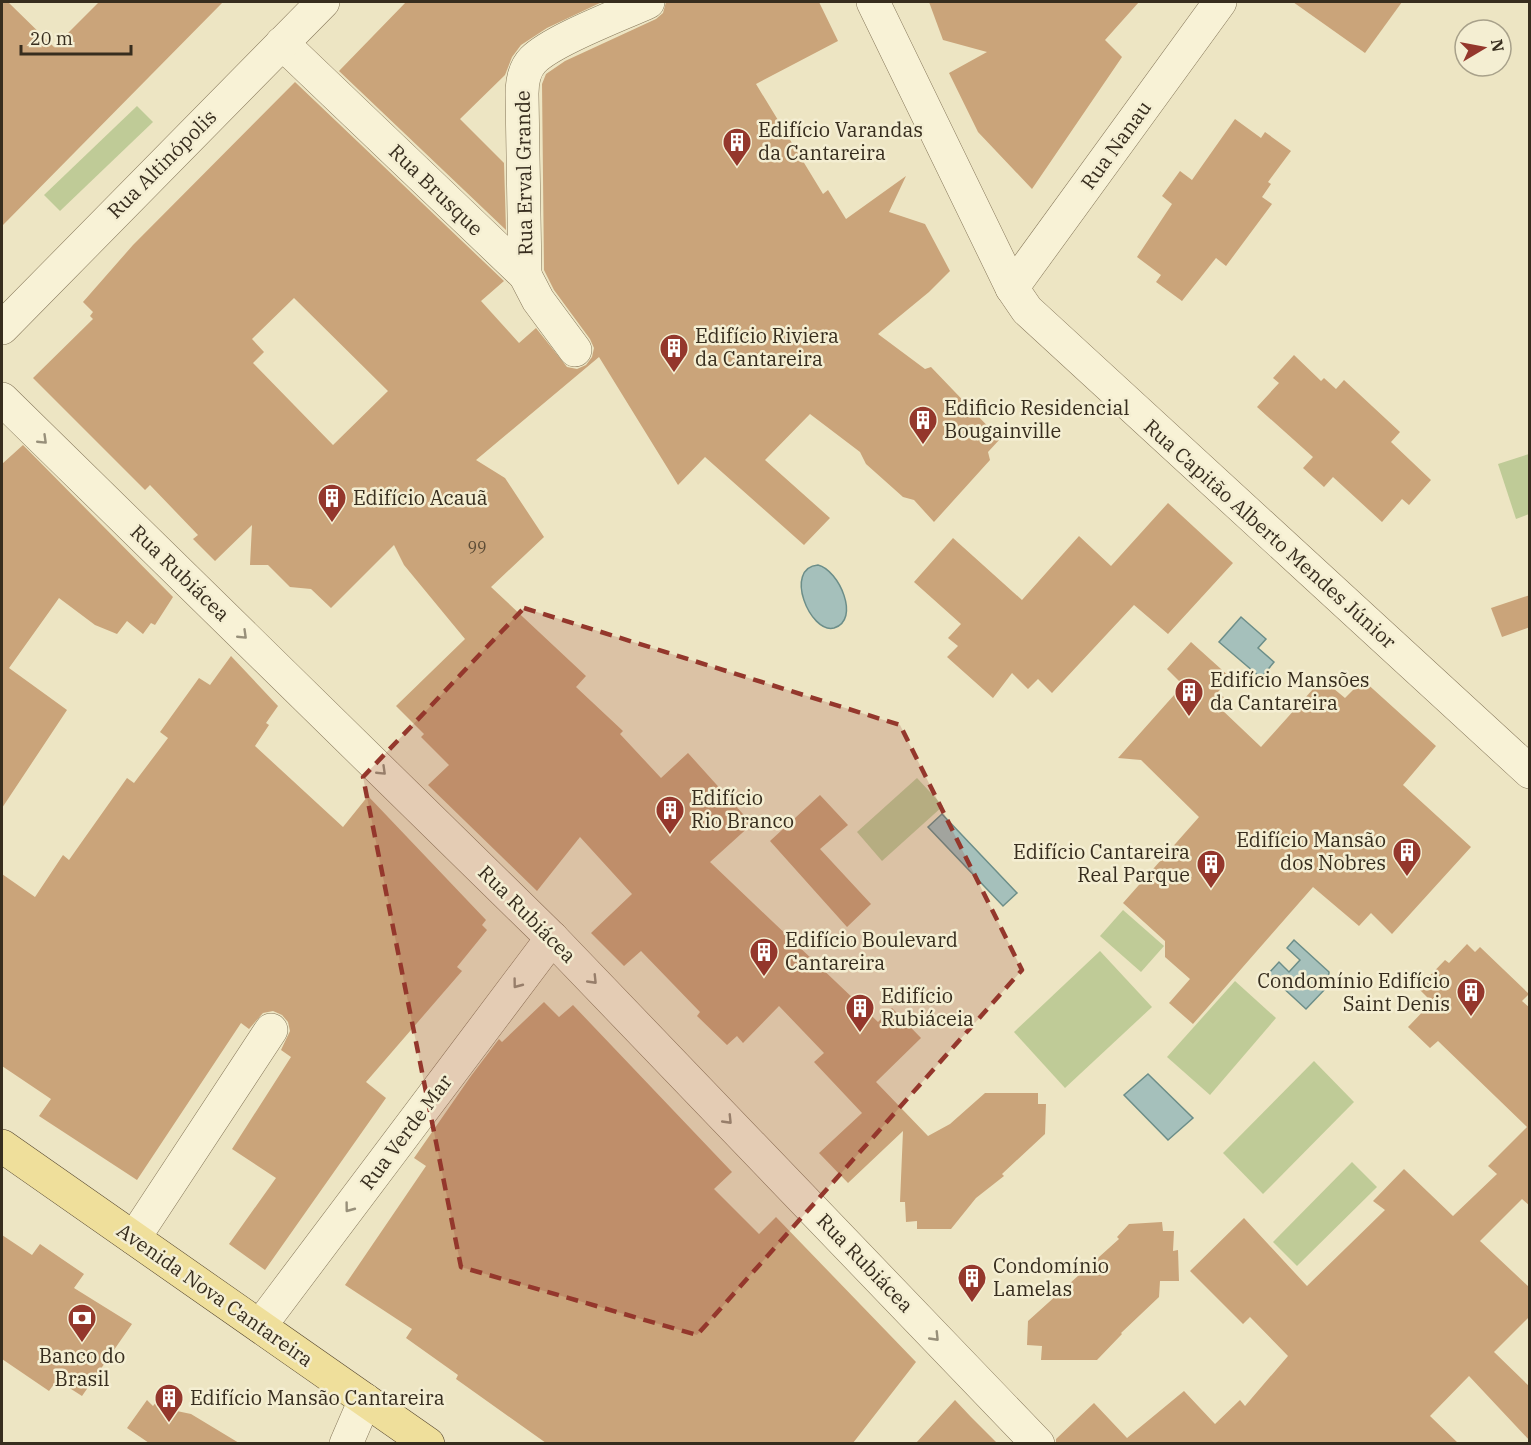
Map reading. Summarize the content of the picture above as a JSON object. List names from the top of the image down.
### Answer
{
  "streets": {
    "main road": ["Avenida Nova Cantareira"],
    "street": [
      "Rua Nanau",
      "Rua Altinópolis",
      "Rua Erval Grande",
      "Rua Brusque",
      "Rua Capitão Alberto Mendes Júnior",
      "Rua Rubiácea",
      "Rua Verde Mar"
    ]
  },
  "crossings": [
    ["Rua Nanau", "Rua Capitão Alberto Mendes Júnior"],
    ["Rua Altinópolis", "Rua Brusque"],
    ["Rua Erval Grande", "Rua Brusque"],
    ["Rua Rubiácea", "Rua Verde Mar"],
    ["Rua Verde Mar", "Avenida Nova Cantareira"]
  ],
  "one_way": ["Rua Rubiácea"],
  "places": {
    "building": [
      "Edifício Varandas da Cantareira",
      "Edifício Riviera da Cantareira",
      "Edificio Residencial Bougainville",
      "Edifício Acauã",
      "Edifício Mansões da Cantareira",
      "Edifício Rio Branco",
      "Edifício Mansão dos Nobres",
      "Edifício Cantareira Real Parque",
      "Edifício Boulevard Cantareira",
      "Condomínio Edifício Saint Denis",
      "Edifício Rubiáceia",
      "Condomínio Lamelas",
      "Edifício Mansão Cantareira"
    ],
    "bank": ["Banco do Brasil"]
  },
  "house_numbers": ["99"],
  "scale_bar": "20 m",
  "north": "right"
}
